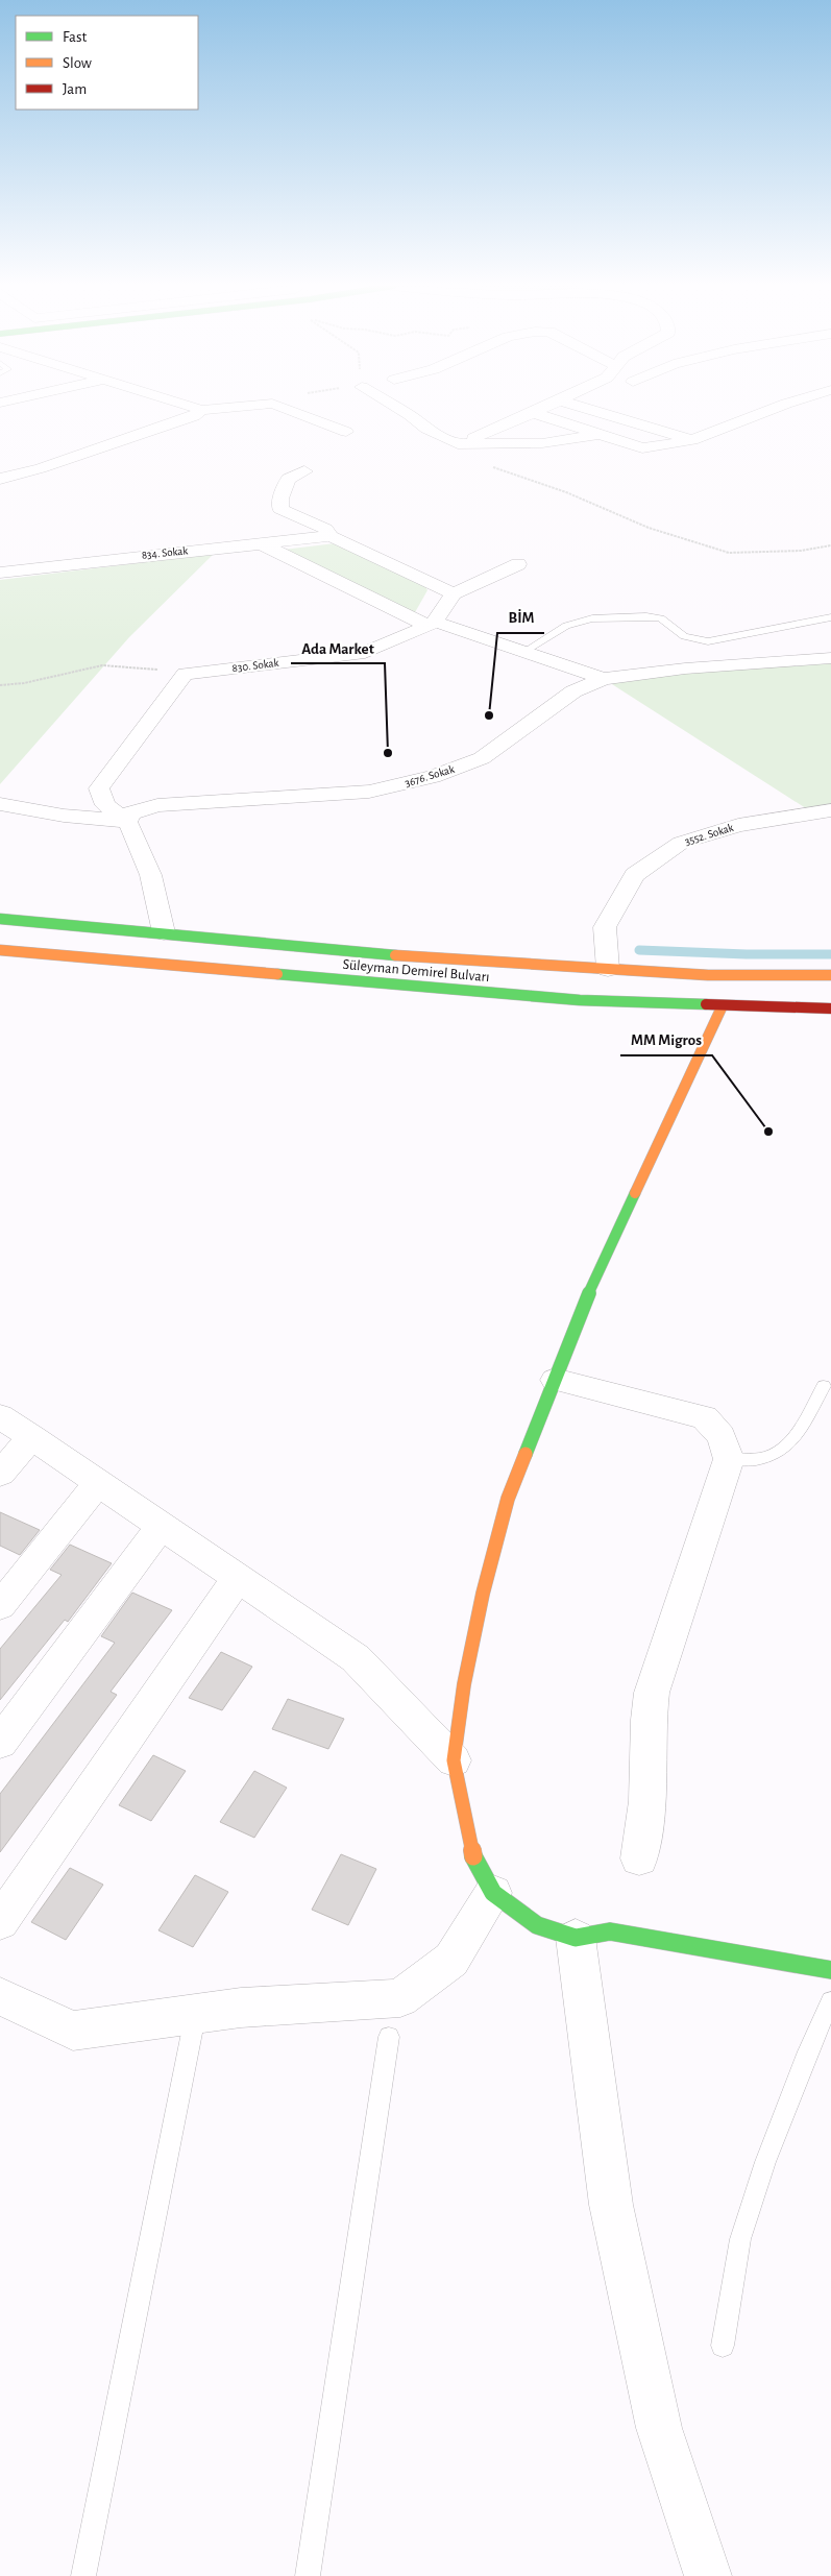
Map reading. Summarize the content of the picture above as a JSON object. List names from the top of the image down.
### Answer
{
  "streets": {
    "main road": ["Süleyman Demirel Bulvarı"],
    "street": [
      "834. Sokak",
      "830. Sokak",
      "3676. Sokak",
      "3552. Sokak"
    ]
  },
  "crossings": [
    ["3552. Sokak", "Süleyman Demirel Bulvarı"]
  ],
  "places": ["BİM", "Ada Market", "MM Migros"],
  "legend": ["Fast", "Slow", "Jam"]
}
